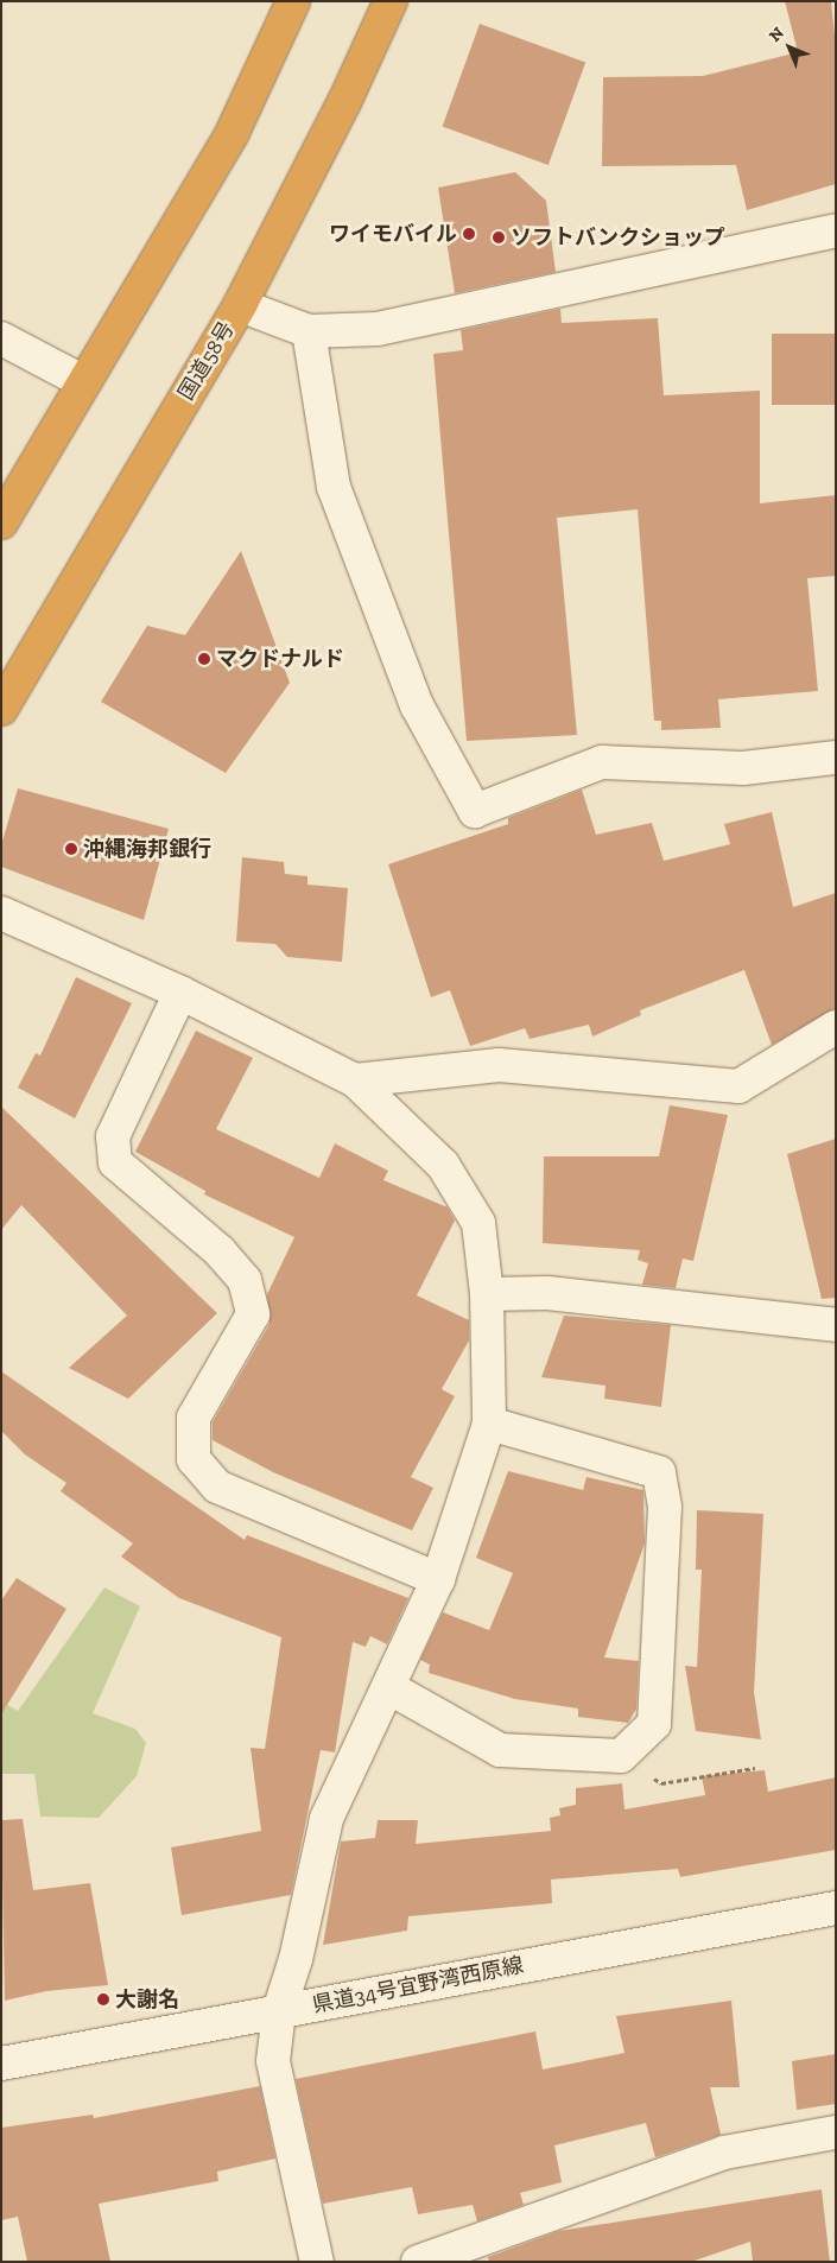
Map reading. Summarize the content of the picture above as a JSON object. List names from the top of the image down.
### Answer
{
  "streets": {
    "highway": ["国道58号"],
    "street": ["県道34号宜野湾西原線"]
  },
  "places": [
    "ワイモバイル",
    "ソフトバンクショップ",
    "マクドナルド",
    "沖縄海邦銀行",
    "大謝名"
  ],
  "north": "top left"
}
